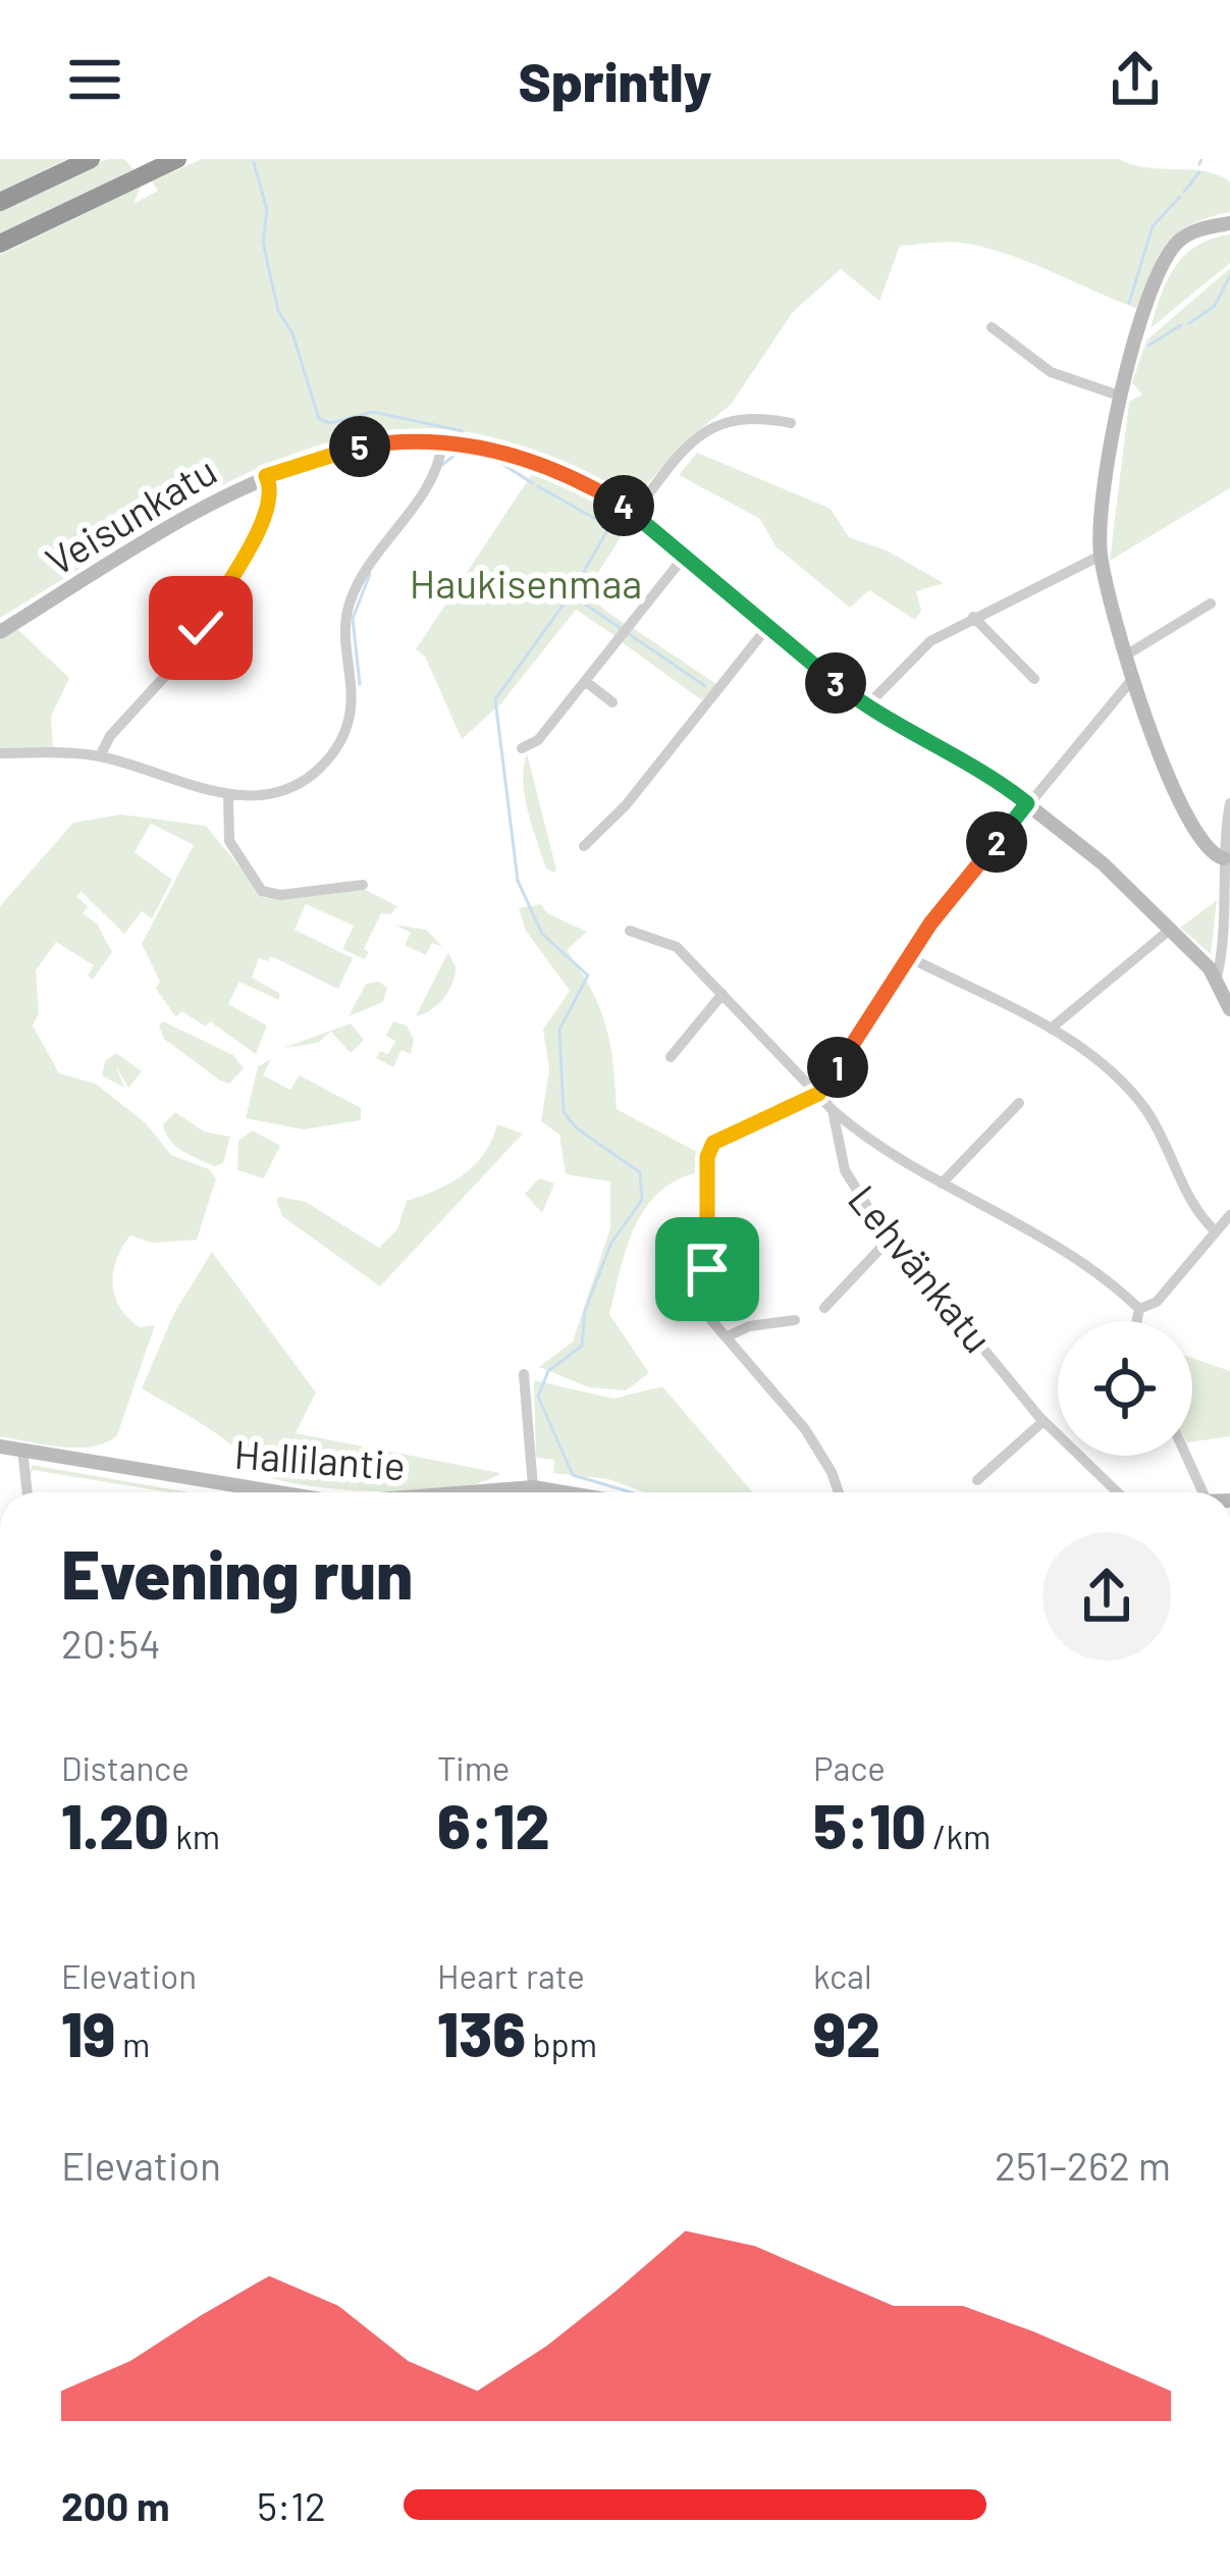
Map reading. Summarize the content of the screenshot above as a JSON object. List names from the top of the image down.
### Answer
{
  "streets": {
    "street": ["Veisunkatu", "Lehvänkatu", "Hallilantie"]
  },
  "parks": ["Haukisenmaa"],
  "page": {
    "header": "Sprintly",
    "pins": [
      "5",
      "4",
      "3",
      "2",
      "1"
    ],
    "heading": ["Evening run", "20:54"],
    "stats": [
      ["Distance", "1.20 km"],
      ["Time", "6:12"],
      ["Pace", "5:10 /km"],
      ["Elevation", "19 m"],
      ["Heart rate", "136 bpm"],
      ["kcal", "92"]
    ],
    "chart": ["Elevation", "251–262 m"],
    "list": [
      {
        "name": "200 m",
        "note": "5:12"
      }
    ]
  }
}
